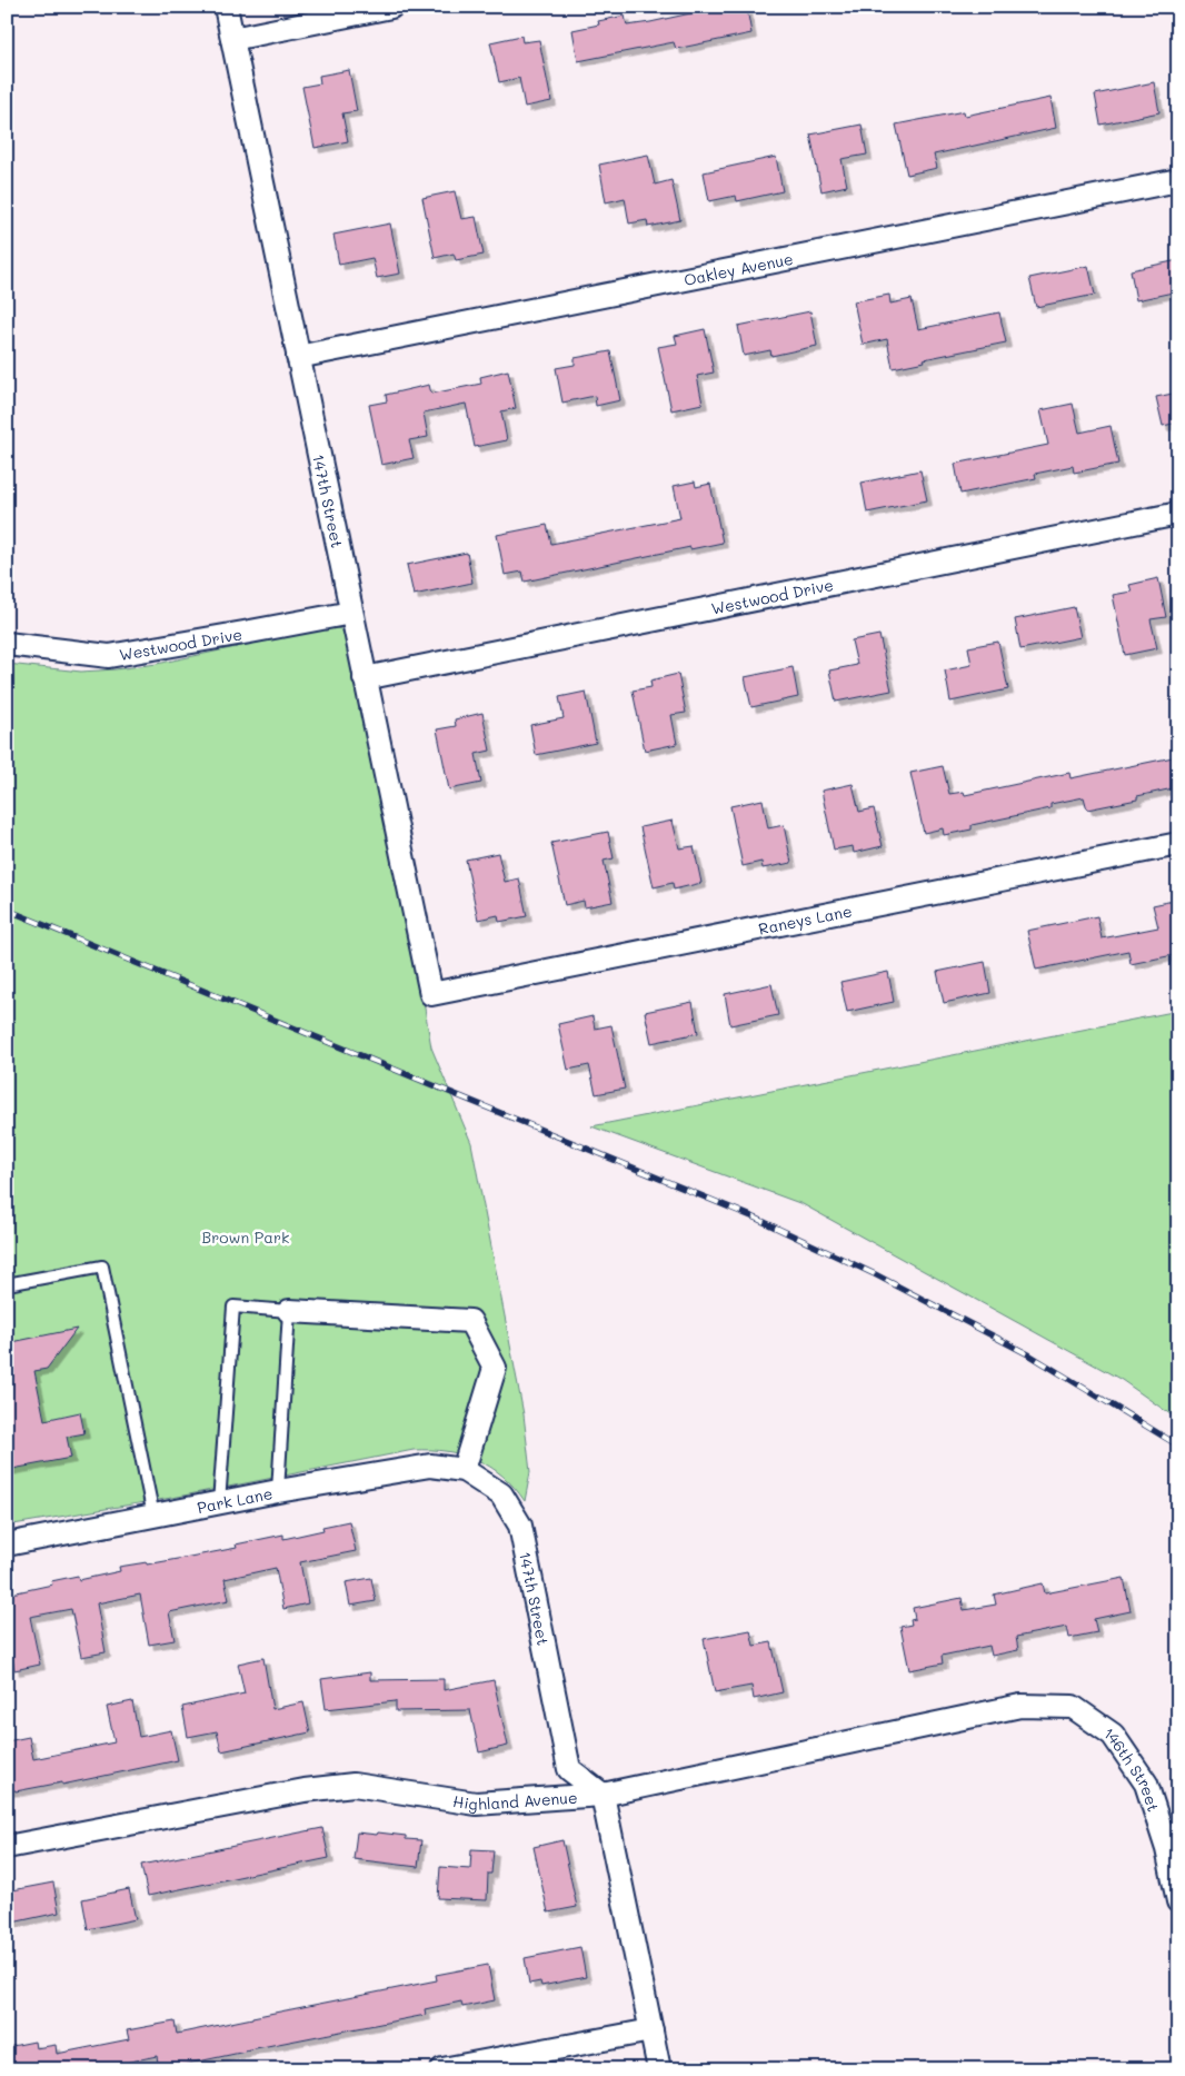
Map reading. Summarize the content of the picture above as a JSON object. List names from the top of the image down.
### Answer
{
  "streets": {
    "street": [
      "Oakley Avenue",
      "147th Street",
      "Westwood Drive",
      "Raneys Lane",
      "Park Lane",
      "146th Street",
      "Highland Avenue"
    ]
  },
  "crossings": [
    ["Oakley Avenue", "147th Street"],
    ["147th Street", "Westwood Drive"],
    ["147th Street", "Raneys Lane"],
    ["147th Street", "Park Lane"],
    ["147th Street", "Highland Avenue"],
    ["146th Street", "Highland Avenue"]
  ],
  "parks": ["Brown Park"]
}
